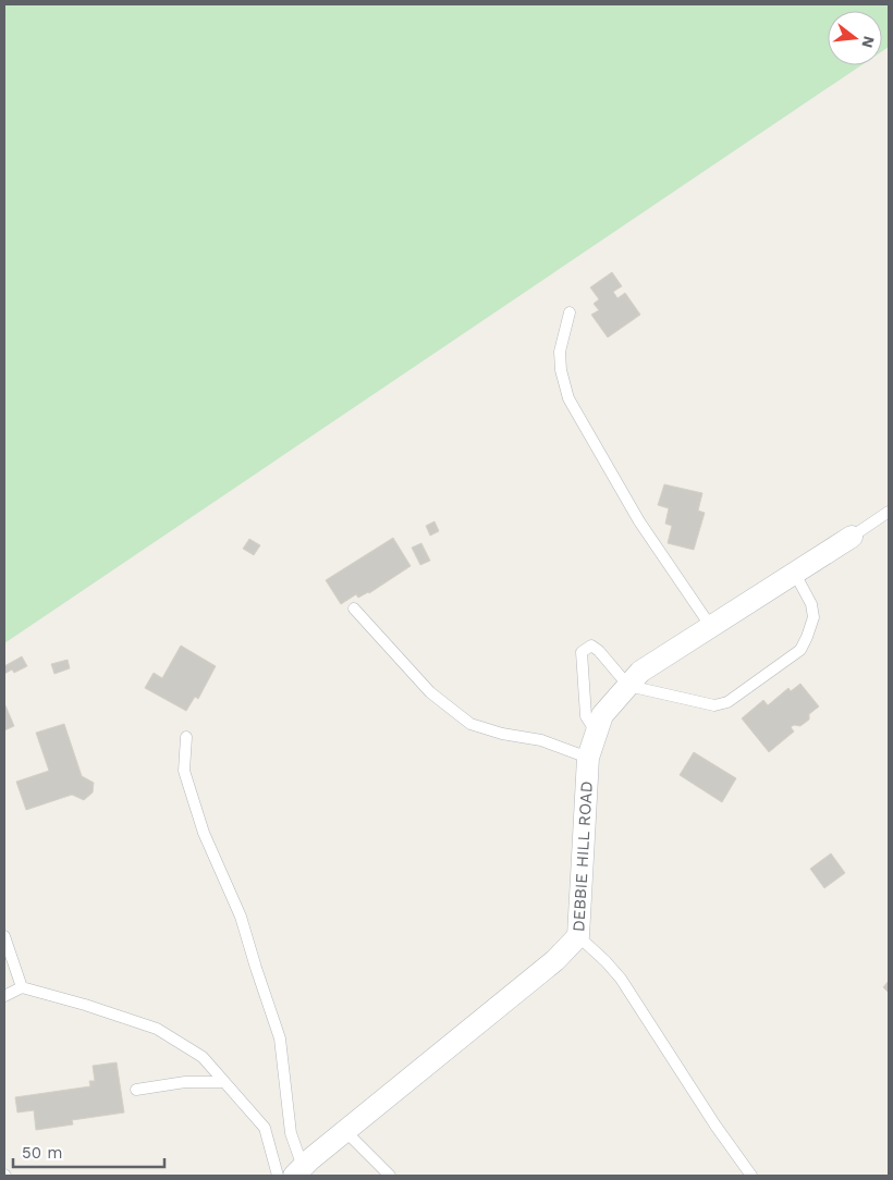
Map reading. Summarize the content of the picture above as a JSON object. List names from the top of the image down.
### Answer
{
  "streets": {
    "street": ["DEBBIE HILL ROAD"]
  },
  "scale_bar": "50 m",
  "north": "right"
}
